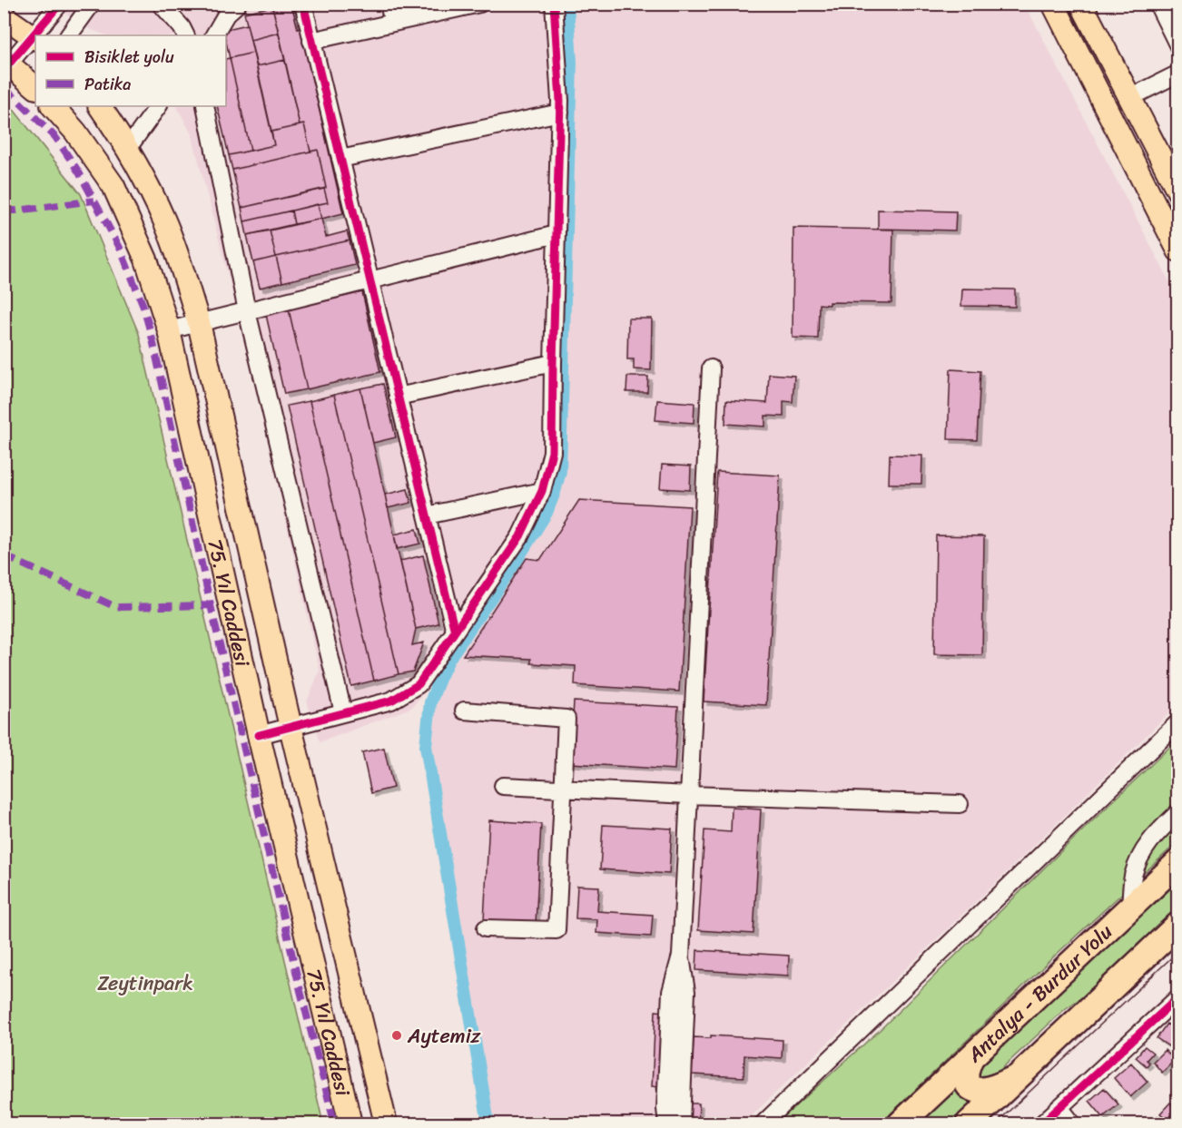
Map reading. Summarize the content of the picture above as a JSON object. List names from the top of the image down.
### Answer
{
  "streets": {
    "highway": ["Antalya - Burdur Yolu"],
    "main road": ["75. Yıl Caddesi"]
  },
  "parks": ["Zeytinpark"],
  "places": ["Aytemiz"],
  "legend": ["Bisiklet yolu", "Patika"]
}
